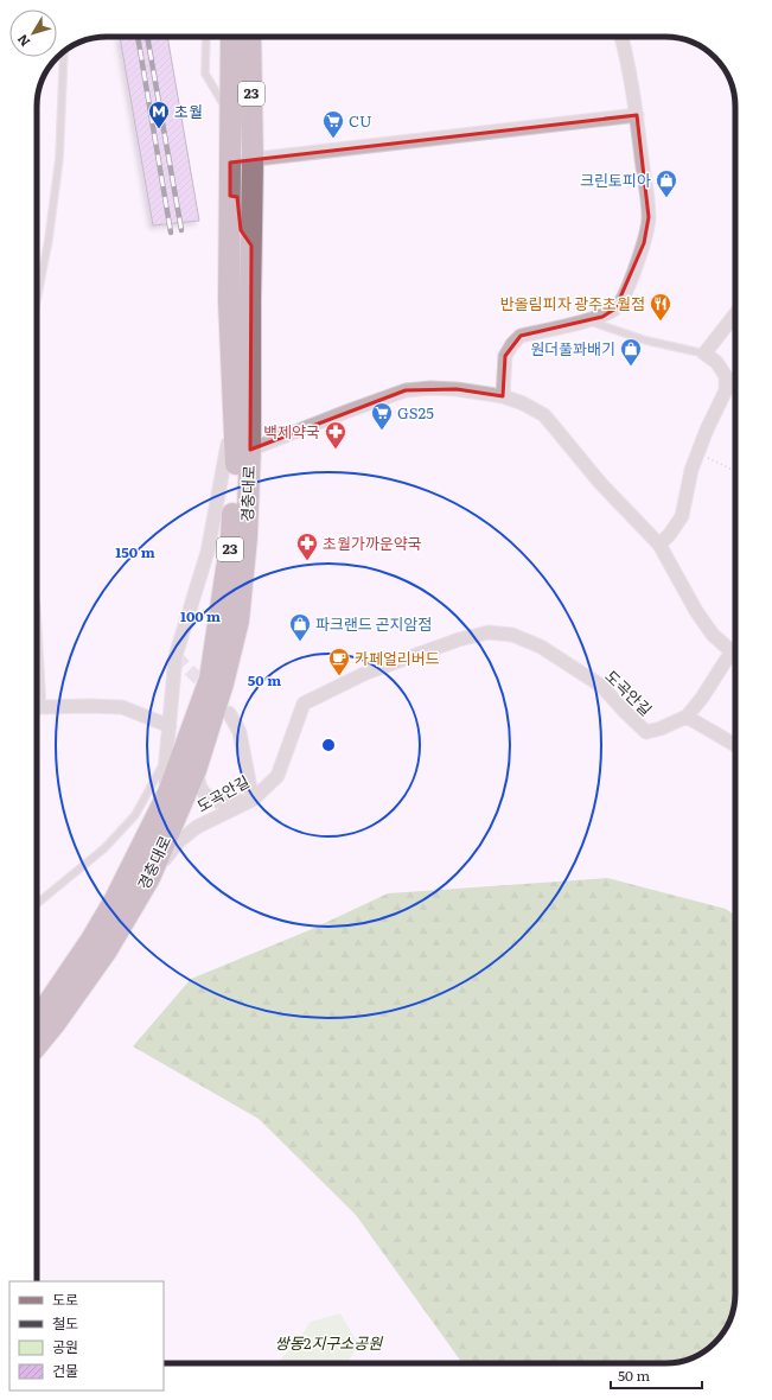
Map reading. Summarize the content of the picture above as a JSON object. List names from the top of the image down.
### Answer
{
  "streets": {
    "main road": ["23", "경충대로"],
    "street": ["도곡안길"]
  },
  "crossings": [
    ["경충대로", "도곡안길"]
  ],
  "parks": ["쌍동2지구소공원"],
  "places": {
    "metro station": ["초월"],
    "supermarket": ["CU", "GS25"],
    "shop": ["크린토피아", "원더풀꽈배기", "파크랜드 곤지암점"],
    "restaurant": ["반올림피자 광주초월점"],
    "pharmacy": ["백제약국", "초월가까운약국"],
    "cafe": ["카페얼리버드"]
  },
  "legend": [
    "도로",
    "철도",
    "공원",
    "건물"
  ],
  "scale_bar": "50 m",
  "north": "bottom left",
  "rings": ["150 m", "100 m", "50 m"]
}
